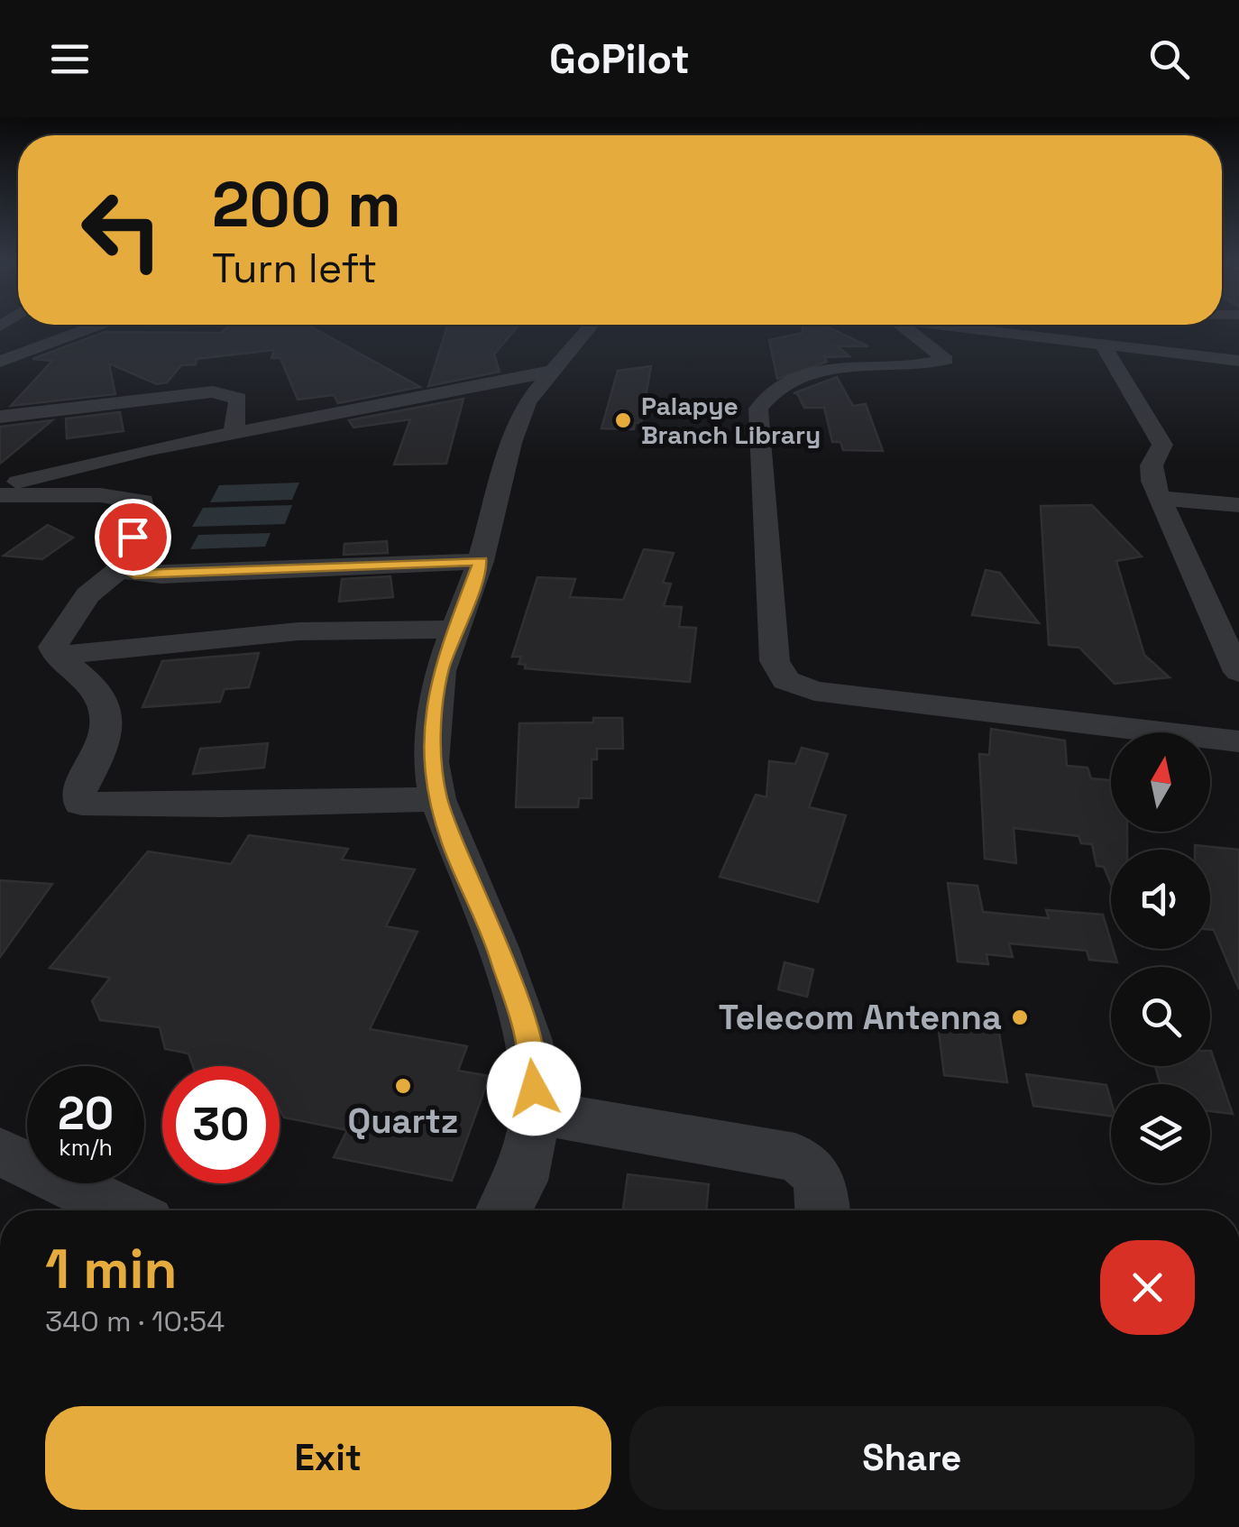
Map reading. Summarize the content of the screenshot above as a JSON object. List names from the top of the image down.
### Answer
{
  "places": ["Palapye Branch Library", "Telecom Antenna", "Quartz"],
  "north": "top",
  "page": {
    "header": "GoPilot",
    "turn": ["200 m", "Turn left"],
    "speed": "20 km/h",
    "limit": "30",
    "heading": ["1 min", "340 m · 10:54"],
    "buttons": ["Exit", "Share"]
  }
}
